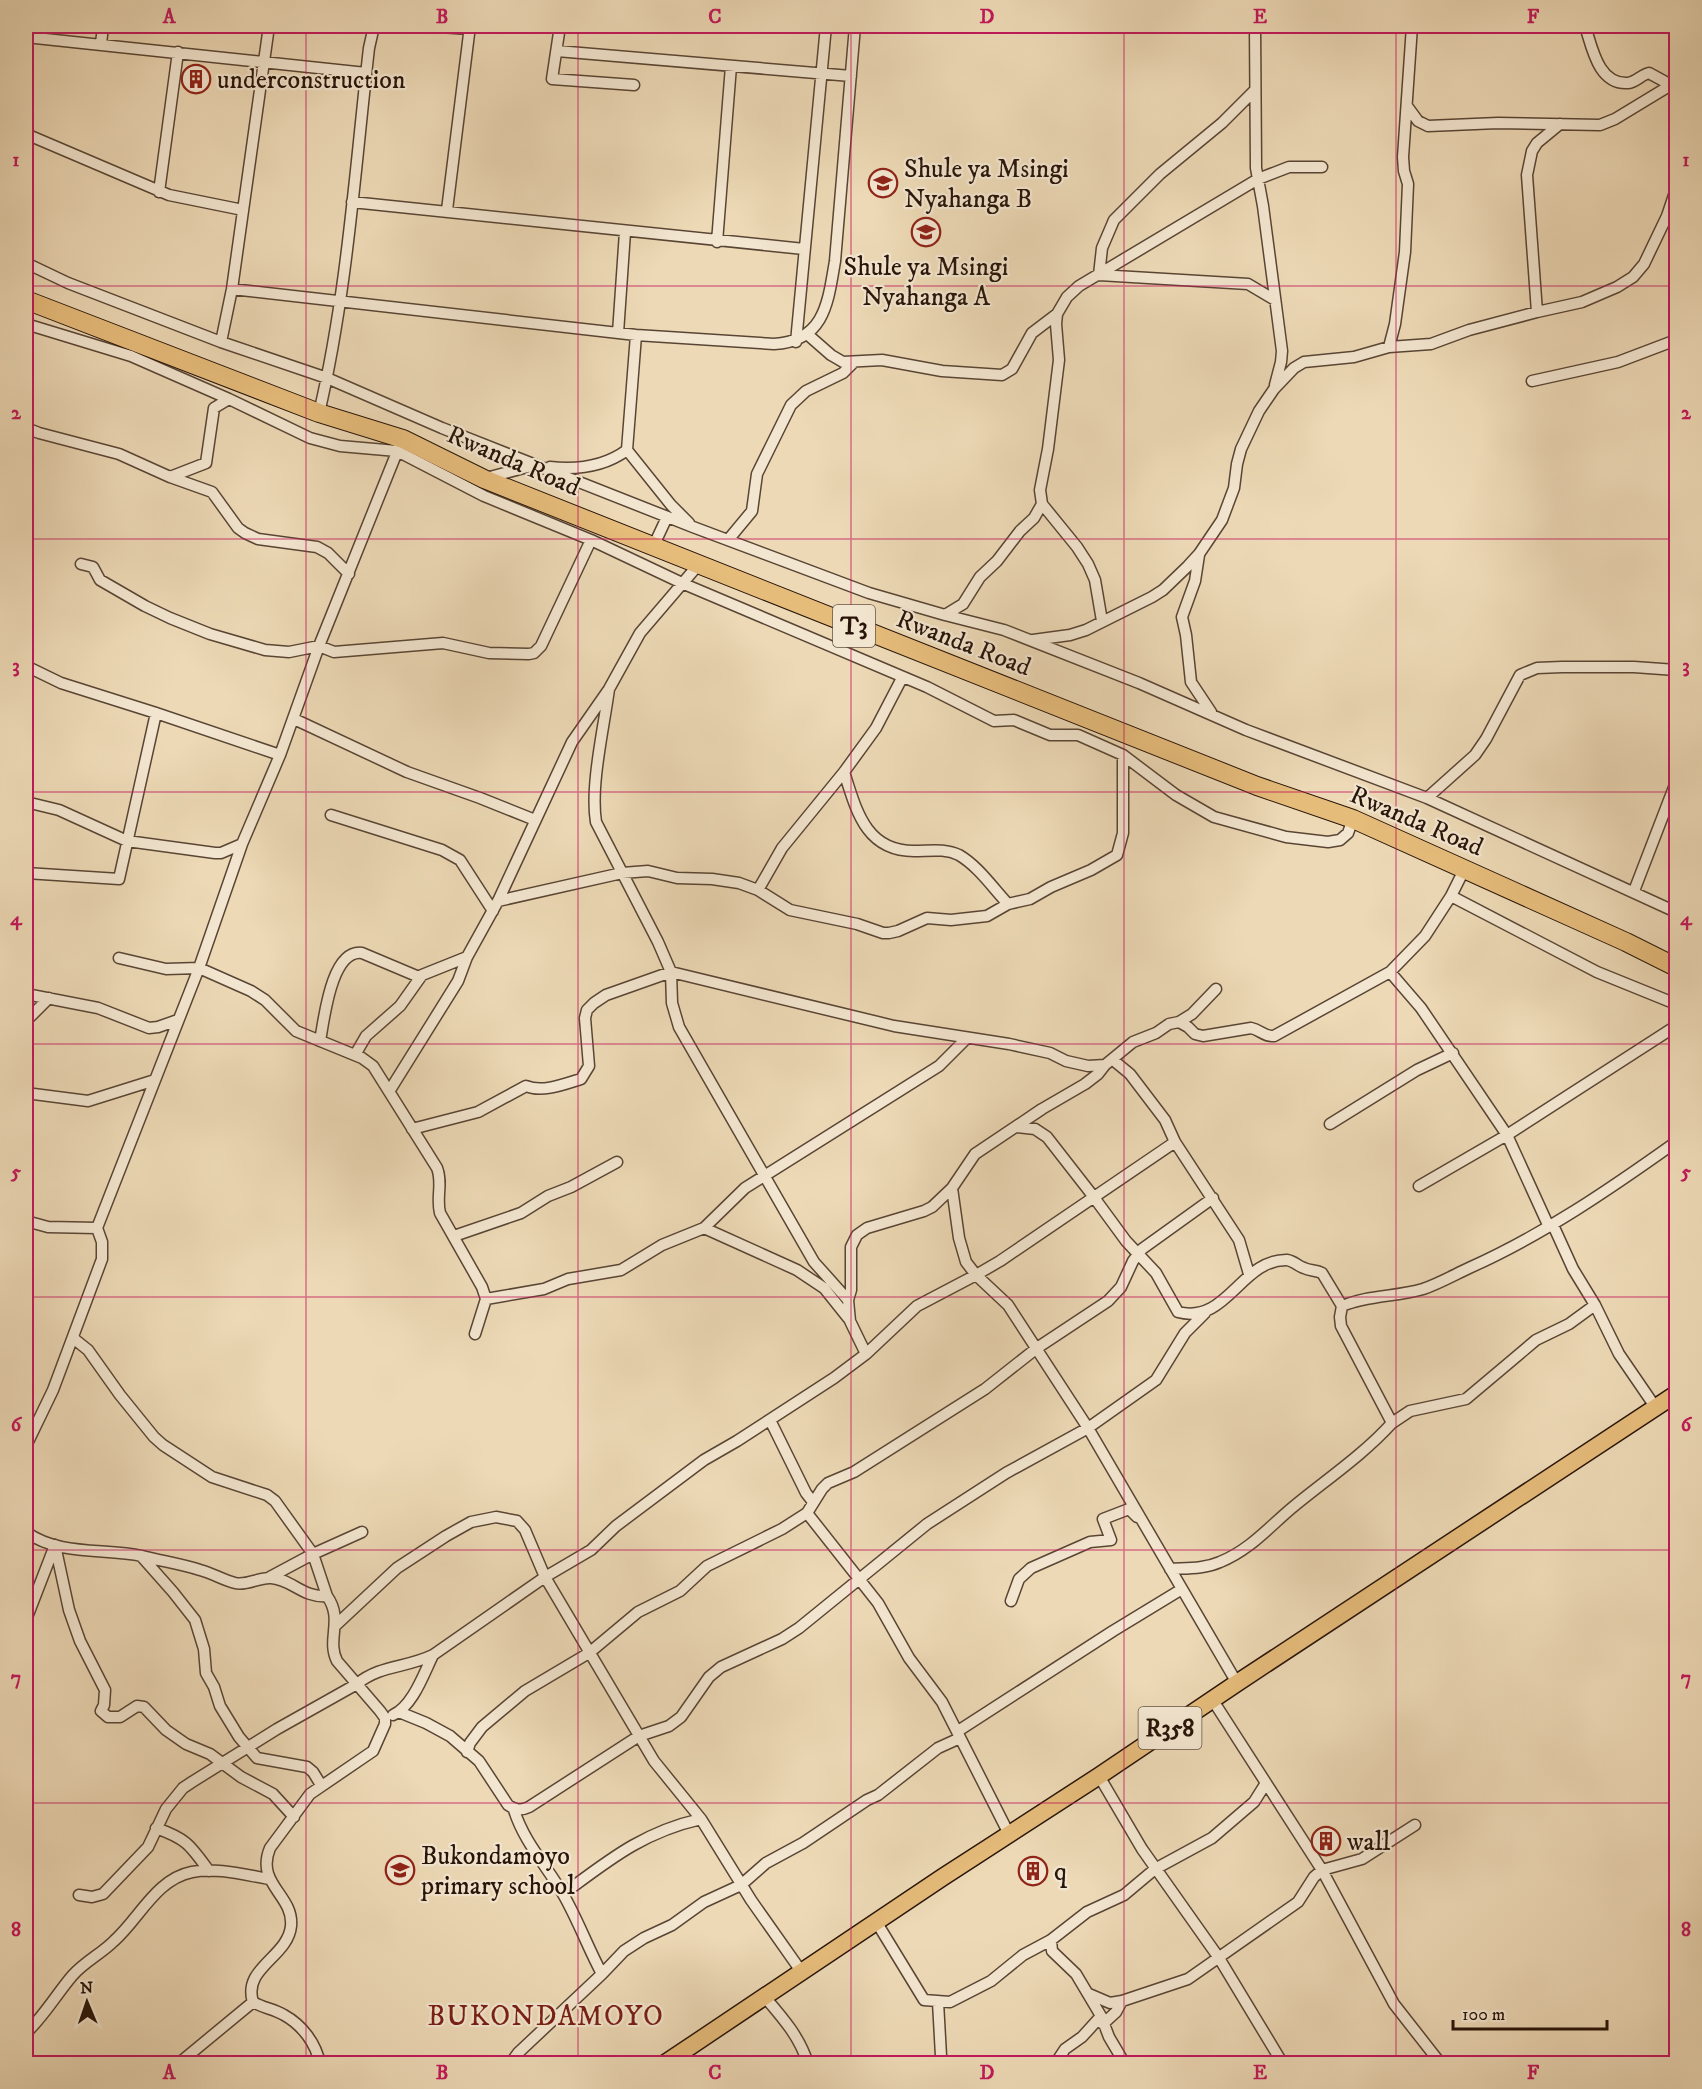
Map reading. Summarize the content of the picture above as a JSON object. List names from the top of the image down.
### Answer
{
  "streets": {
    "highway": ["Rwanda Road", "T3"],
    "main road": ["R358"]
  },
  "districts": ["BUKONDAMOYO"],
  "places": {
    "building": ["underconstruction", "wall", "q"],
    "school or university": ["Shule ya Msingi Nyahanga B", "Shule ya Msingi Nyahanga A", "Bukondamoyo primary school"]
  },
  "scale_bar": "100 m",
  "north": "top",
  "grid": {
    "columns": [
      "A",
      "B",
      "C",
      "D",
      "E",
      "F"
    ],
    "rows": [
      "1",
      "2",
      "3",
      "4",
      "5",
      "6",
      "7",
      "8"
    ]
  }
}
